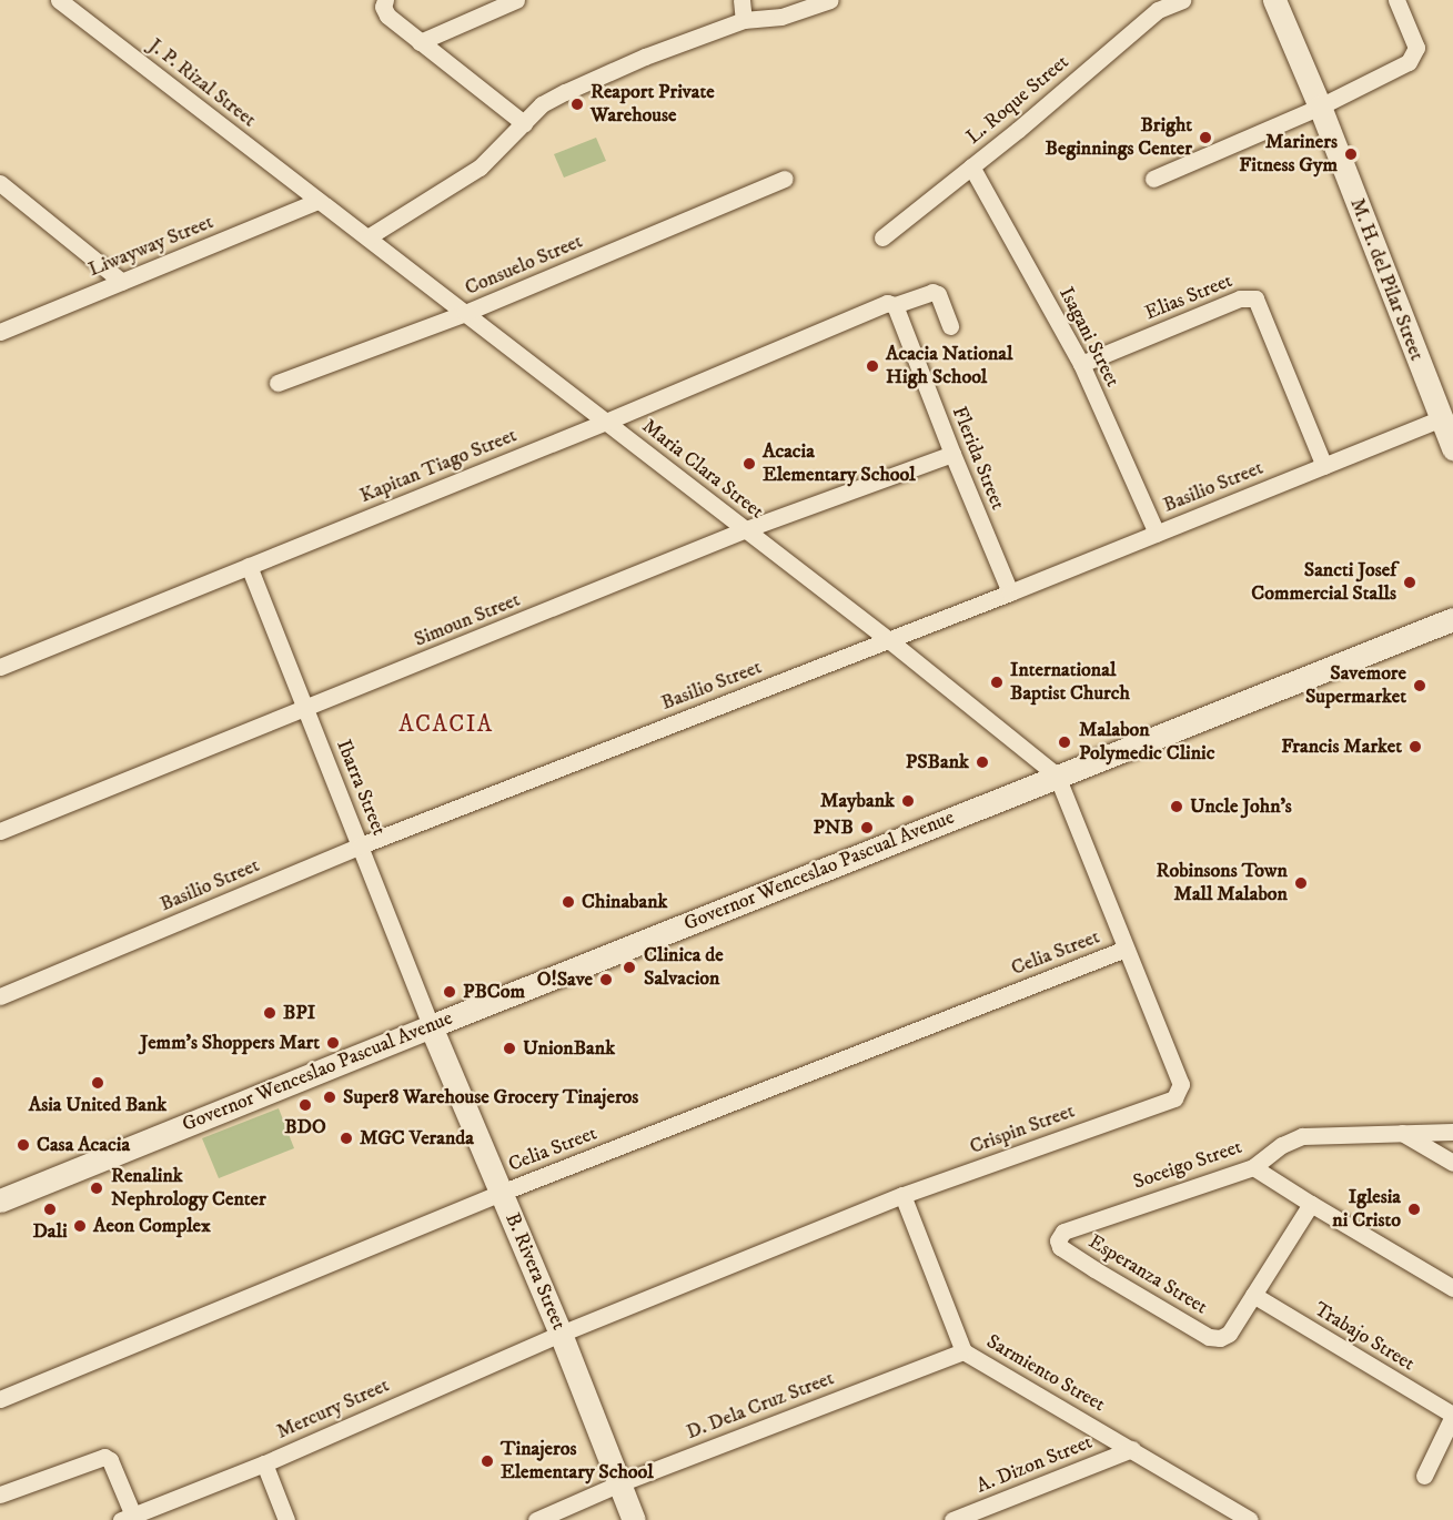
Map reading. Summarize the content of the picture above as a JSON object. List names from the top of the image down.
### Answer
{
  "streets": {
    "main road": ["M. H. del Pilar Street", "Governor Wenceslao Pascual Avenue", "B. Rivera Street"],
    "street": [
      "J. P. Rizal Street",
      "L. Roque Street",
      "Liwayway Street",
      "Consuelo Street",
      "Elias Street",
      "Isagani Street",
      "Flerida Street",
      "Kapitan Tiago Street",
      "Maria Clara Street",
      "Basilio Street",
      "Simoun Street",
      "Ibarra Street",
      "Celia Street",
      "Crispin Street",
      "Soceigo Street",
      "Esperanza Street",
      "Trabajo Street",
      "Sarmiento Street",
      "D. Dela Cruz Street",
      "Mercury Street",
      "A. Dizon Street"
    ]
  },
  "crossings": [
    ["J. P. Rizal Street", "Liwayway Street"],
    ["J. P. Rizal Street", "Maria Clara Street"],
    ["L. Roque Street", "Isagani Street"],
    ["Liwayway Street", "Maria Clara Street"],
    ["Consuelo Street", "Maria Clara Street"],
    ["M. H. del Pilar Street", "Basilio Street"],
    ["Elias Street", "Isagani Street"],
    ["Elias Street", "Basilio Street"],
    ["Isagani Street", "Basilio Street"],
    ["Flerida Street", "Kapitan Tiago Street"],
    ["Flerida Street", "Basilio Street"],
    ["Flerida Street", "Simoun Street"],
    ["Kapitan Tiago Street", "Maria Clara Street"],
    ["Kapitan Tiago Street", "Ibarra Street"],
    ["Maria Clara Street", "Basilio Street"],
    ["Maria Clara Street", "Simoun Street"],
    ["Maria Clara Street", "Governor Wenceslao Pascual Avenue"],
    ["Maria Clara Street", "Crispin Street"],
    ["Basilio Street", "Ibarra Street"],
    ["Simoun Street", "Ibarra Street"],
    ["Ibarra Street", "Governor Wenceslao Pascual Avenue"],
    ["Ibarra Street", "B. Rivera Street"],
    ["Governor Wenceslao Pascual Avenue", "Crispin Street"],
    ["Governor Wenceslao Pascual Avenue", "B. Rivera Street"],
    ["Celia Street", "Crispin Street"],
    ["Celia Street", "B. Rivera Street"],
    ["Crispin Street", "B. Rivera Street"],
    ["Crispin Street", "Sarmiento Street"],
    ["Crispin Street", "Mercury Street"],
    ["Soceigo Street", "Esperanza Street"],
    ["B. Rivera Street", "D. Dela Cruz Street"],
    ["B. Rivera Street", "Mercury Street"],
    ["Esperanza Street", "Trabajo Street"],
    ["Sarmiento Street", "D. Dela Cruz Street"],
    ["Sarmiento Street", "A. Dizon Street"]
  ],
  "districts": ["ACACIA"],
  "places": [
    "Reaport Private Warehouse",
    "Bright Beginnings Center",
    "Mariners Fitness Gym",
    "Acacia National High School",
    "Acacia Elementary School",
    "Sancti Josef Commercial Stalls",
    "International Baptist Church",
    "Savemore Supermarket",
    "Malabon Polymedic Clinic",
    "Francis Market",
    "PSBank",
    "Maybank",
    "Uncle John's",
    "PNB",
    "Robinsons Town Mall Malabon",
    "Chinabank",
    "Clinica de Salvacion",
    "O!Save",
    "PBCom",
    "BPI",
    "Jemm's Shoppers Mart",
    "UnionBank",
    "Asia United Bank",
    "Super8 Warehouse Grocery Tinajeros",
    "BDO",
    "MGC Veranda",
    "Casa Acacia",
    "Renalink Nephrology Center",
    "Dali",
    "Iglesia ni Cristo",
    "Aeon Complex",
    "Tinajeros Elementary School"
  ]
}
